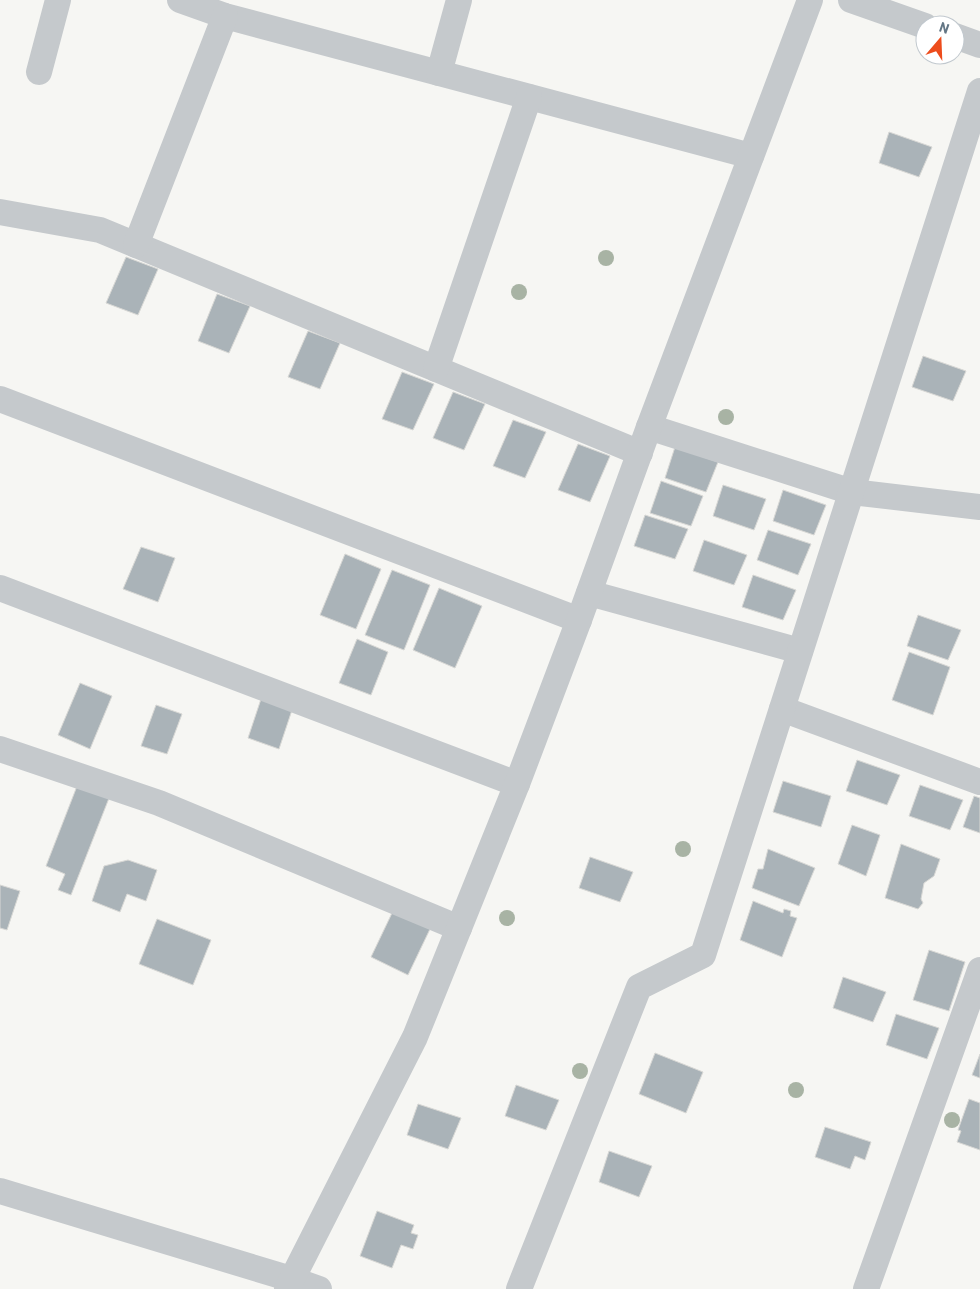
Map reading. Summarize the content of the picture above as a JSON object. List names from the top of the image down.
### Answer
{
  "north": "top"
}
